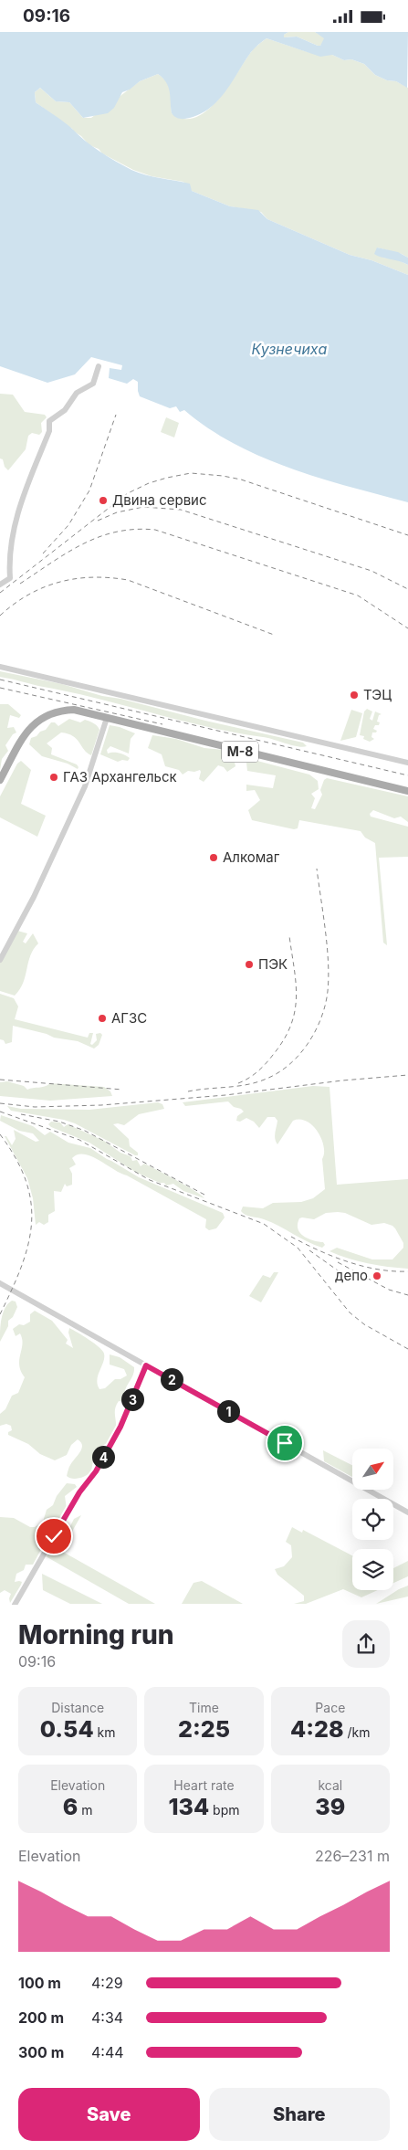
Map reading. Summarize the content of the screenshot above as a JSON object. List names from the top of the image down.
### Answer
{
  "streets": {
    "main road": ["М-8"]
  },
  "water": ["Кузнечиха"],
  "places": [
    "Двина сервис",
    "ТЭЦ",
    "ГАЗ Архангельск",
    "Алкомаг",
    "ПЭК",
    "АГЗС",
    "депо"
  ],
  "north": "top right",
  "page": {
    "status": "09:16",
    "pins": [
      "2",
      "3",
      "1",
      "4"
    ],
    "heading": ["Morning run", "09:16"],
    "stats": [
      ["Distance", "0.54 km"],
      ["Time", "2:25"],
      ["Pace", "4:28 /km"],
      ["Elevation", "6 m"],
      ["Heart rate", "134 bpm"],
      ["kcal", "39"]
    ],
    "chart": ["Elevation", "226–231 m"],
    "list": [
      {
        "name": "100 m",
        "note": "4:29"
      },
      {
        "name": "200 m",
        "note": "4:34"
      },
      {
        "name": "300 m",
        "note": "4:44"
      }
    ],
    "buttons": ["Save", "Share"]
  }
}
